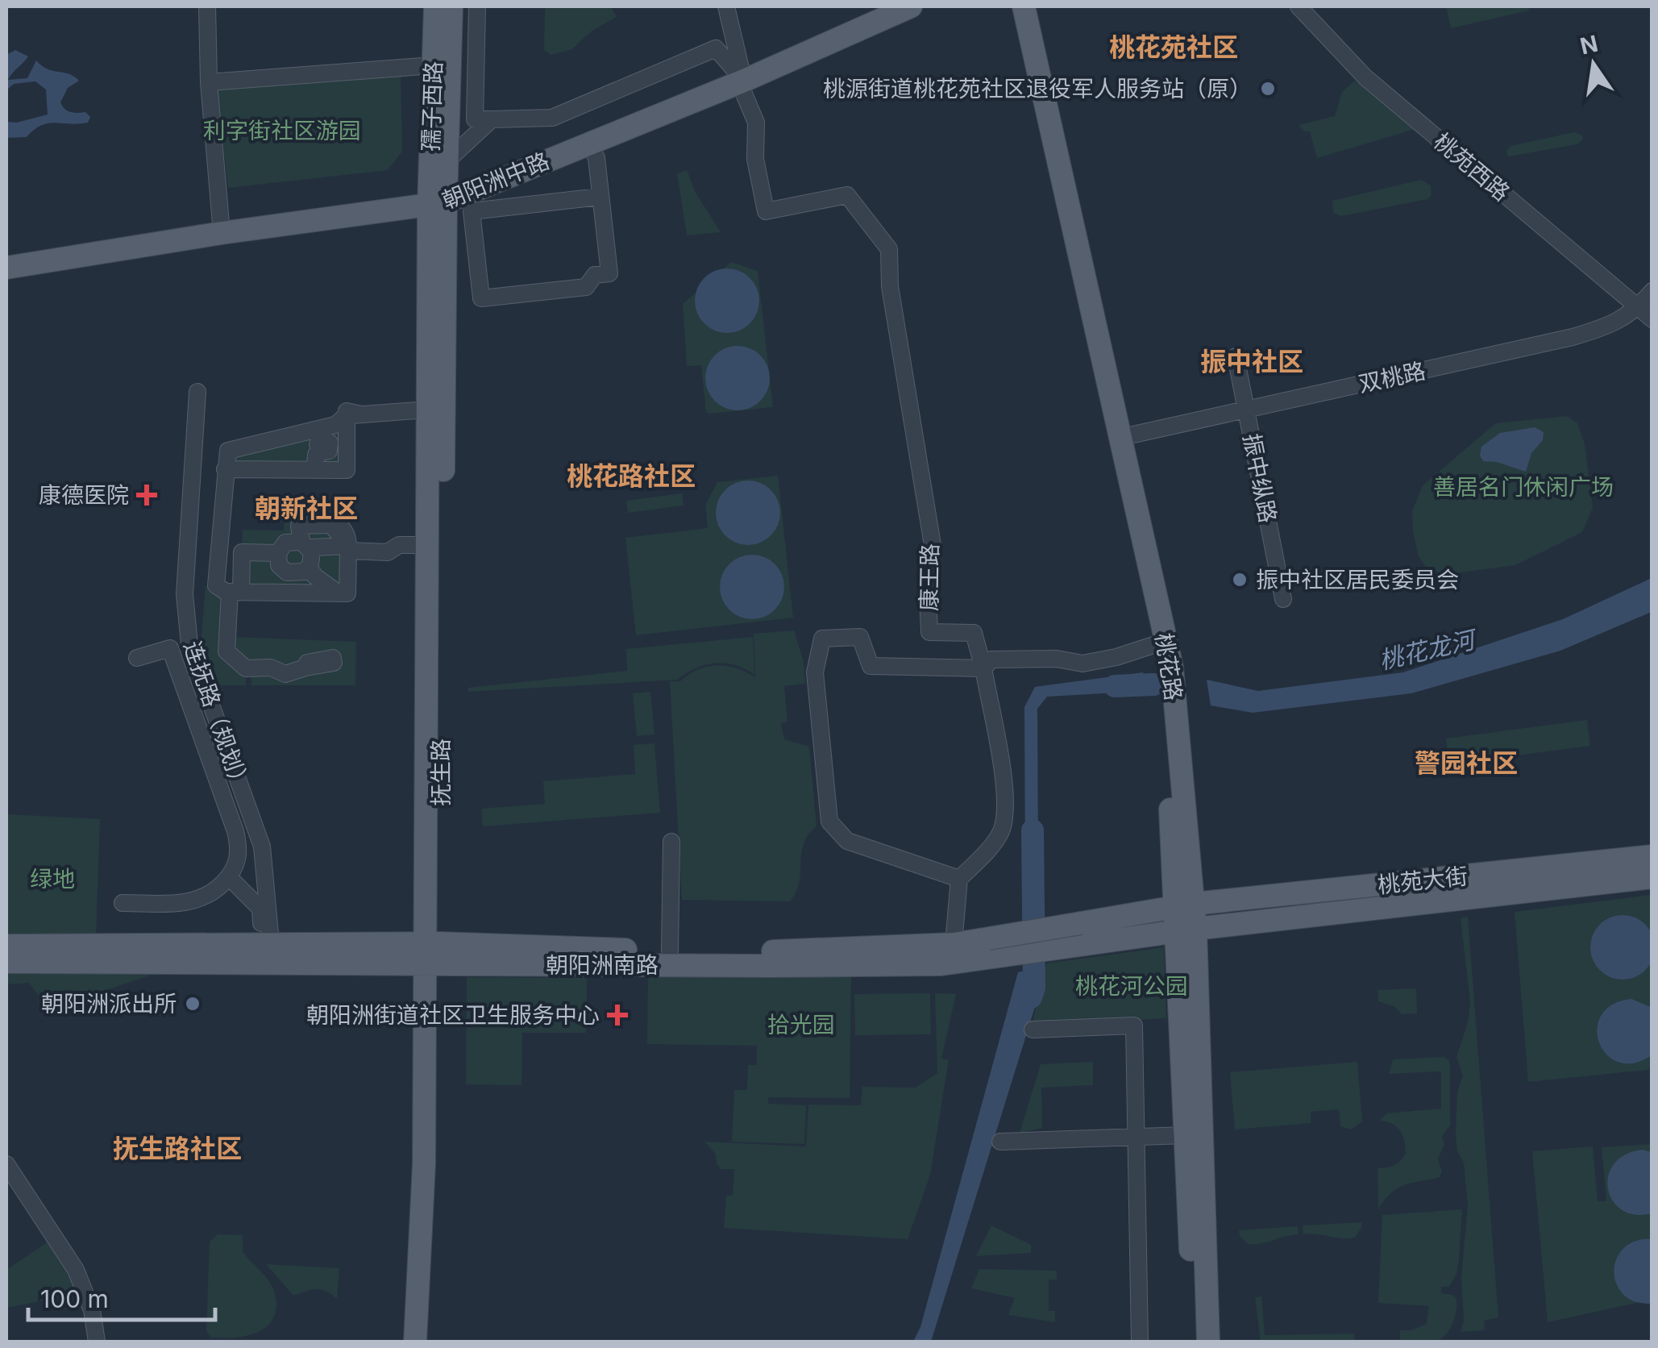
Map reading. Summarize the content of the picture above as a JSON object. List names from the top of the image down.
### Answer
{
  "streets": {
    "main road": [
      "孺子西路",
      "朝阳洲中路",
      "桃花路",
      "抚生路",
      "桃苑大街",
      "朝阳洲南路"
    ],
    "street": [
      "桃苑西路",
      "双桃路",
      "振中纵路",
      "康王路",
      "连抚路（规划）"
    ]
  },
  "crossings": [
    ["孺子西路", "朝阳洲中路"],
    ["孺子西路", "抚生路"],
    ["桃苑西路", "双桃路"],
    ["朝阳洲中路", "康王路"],
    ["朝阳洲中路", "抚生路"],
    ["双桃路", "振中纵路"],
    ["双桃路", "桃花路"],
    ["桃花路", "桃苑大街"],
    ["桃花路", "朝阳洲南路"],
    ["连抚路（规划）", "朝阳洲南路"],
    ["抚生路", "朝阳洲南路"],
    ["桃苑大街", "朝阳洲南路"]
  ],
  "districts": [
    "桃花苑社区",
    "振中社区",
    "桃花路社区",
    "朝新社区",
    "警园社区",
    "抚生路社区"
  ],
  "water": ["桃花龙河"],
  "parks": [
    "利字街社区游园",
    "善居名门休闲广场",
    "绿地",
    "桃花河公园",
    "拾光园"
  ],
  "places": {
    "other": ["桃源街道桃花苑社区退役军人服务站（原）", "振中社区居民委员会", "朝阳洲派出所"],
    "health": ["康德医院", "朝阳洲街道社区卫生服务中心"]
  },
  "scale_bar": "100 m",
  "north": "top"
}
